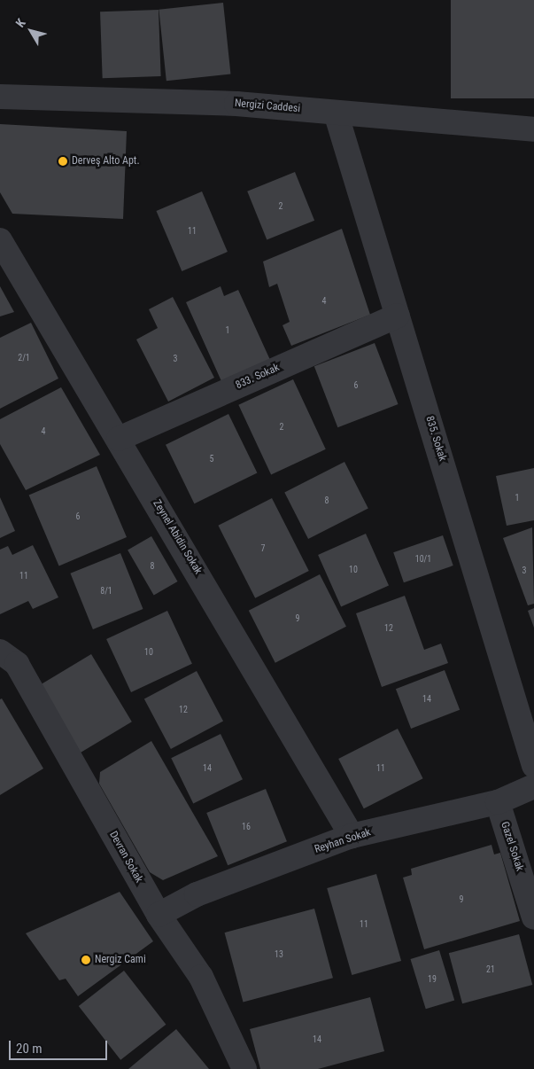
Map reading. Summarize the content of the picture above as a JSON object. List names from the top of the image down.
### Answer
{
  "streets": {
    "street": [
      "Nergizi Caddesi",
      "833. Sokak",
      "835. Sokak",
      "Zeynel Abidin Sokak",
      "Reyhan Sokak",
      "Gazel Sokak",
      "Devran Sokak"
    ]
  },
  "crossings": [
    ["Nergizi Caddesi", "835. Sokak"],
    ["833. Sokak", "835. Sokak"],
    ["833. Sokak", "Zeynel Abidin Sokak"],
    ["Zeynel Abidin Sokak", "Reyhan Sokak"],
    ["Reyhan Sokak", "Gazel Sokak"],
    ["Reyhan Sokak", "Devran Sokak"]
  ],
  "places": ["Derveş Alto Apt.", "Nergiz Cami"],
  "house_numbers": [
    "2",
    "11",
    "4",
    "1",
    "2/1",
    "3",
    "6",
    "2",
    "4",
    "5",
    "1",
    "8",
    "6",
    "7",
    "10/1",
    "8",
    "10",
    "3",
    "11",
    "8/1",
    "9",
    "12",
    "10",
    "14",
    "12",
    "14",
    "11",
    "16",
    "9",
    "11",
    "13",
    "21",
    "19",
    "14"
  ],
  "scale_bar": "20 m",
  "north": "top left"
}
